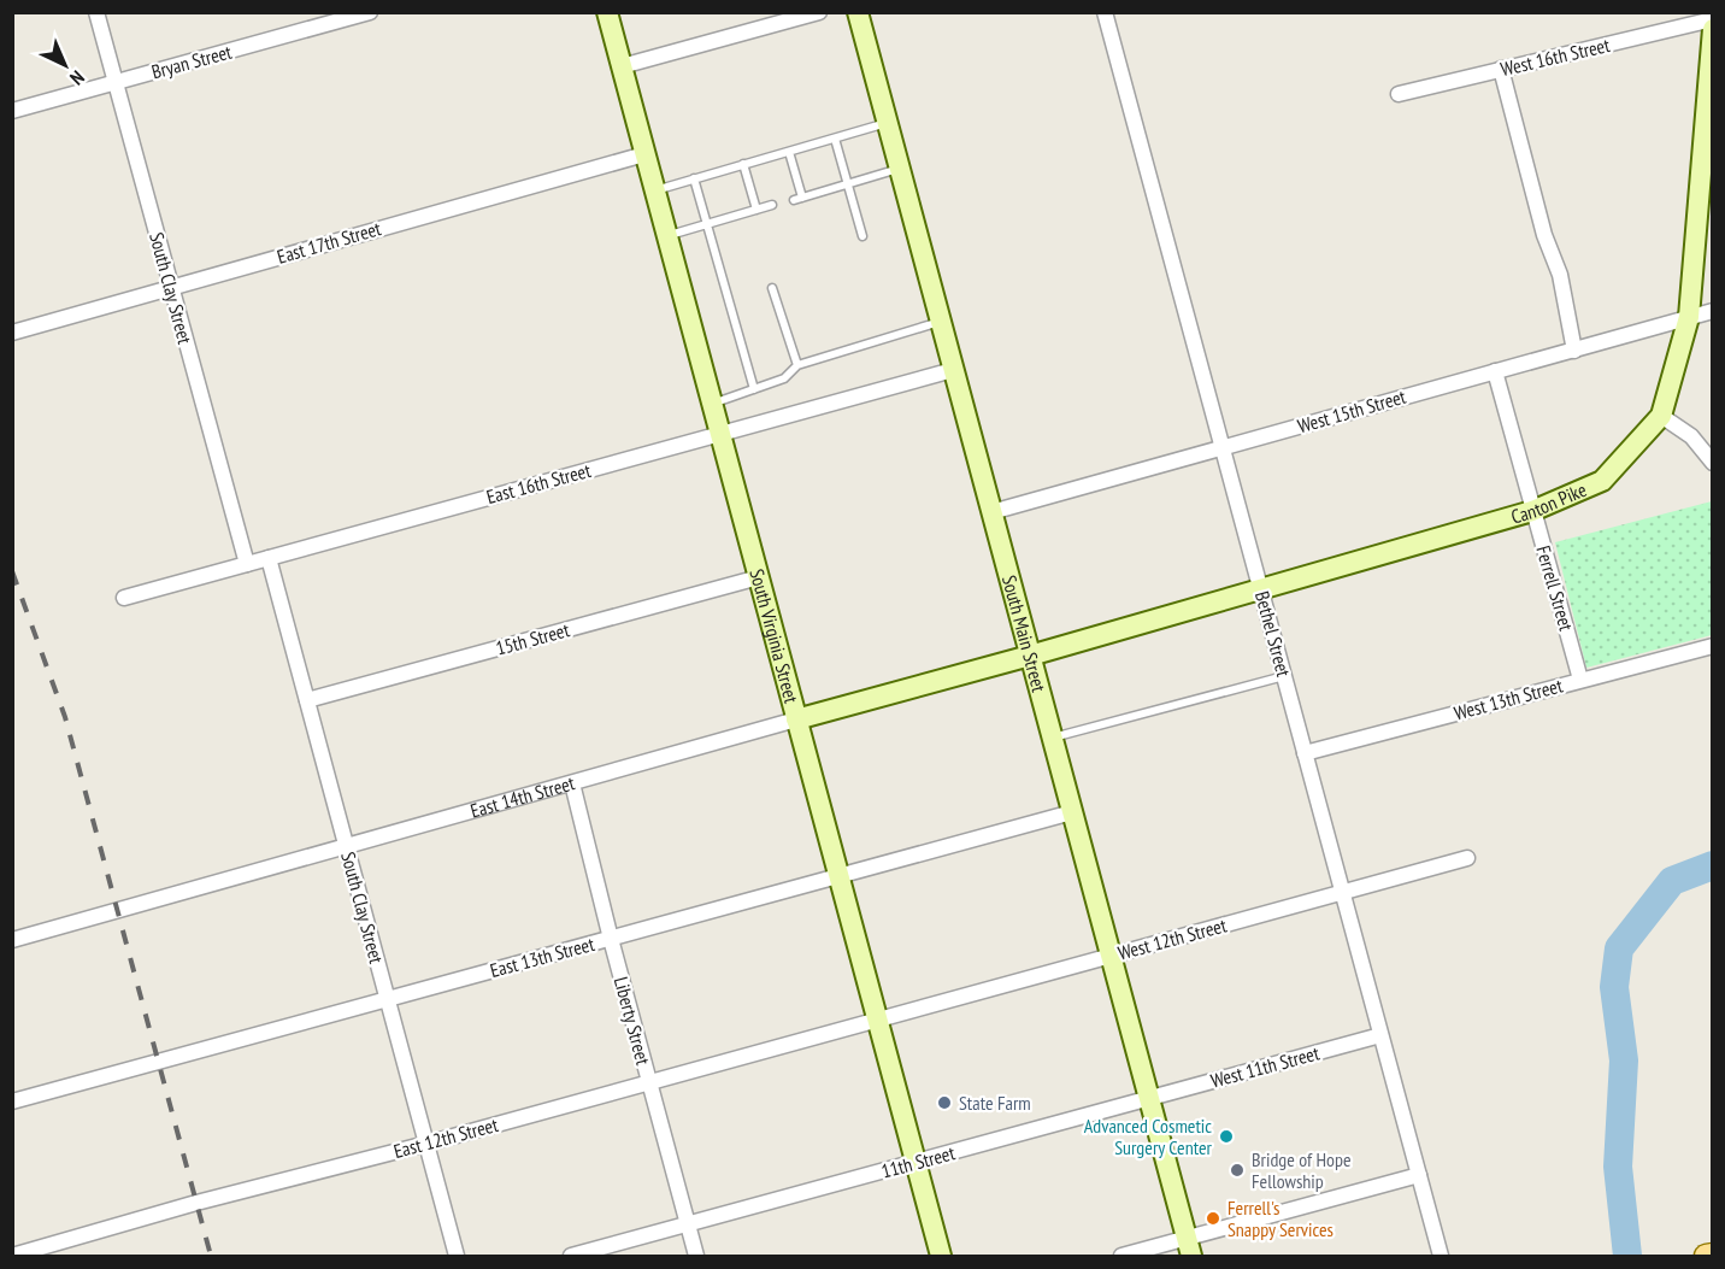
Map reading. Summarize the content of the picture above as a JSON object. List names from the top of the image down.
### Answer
{
  "streets": {
    "main road": [
      "Canton Pike",
      "South Main Street",
      "South Virginia Street",
      "East 14th Street"
    ],
    "street": [
      "West 16th Street",
      "Bryan Street",
      "East 17th Street",
      "South Clay Street",
      "West 15th Street",
      "East 16th Street",
      "Ferrell Street",
      "Bethel Street",
      "15th Street",
      "West 13th Street",
      "West 12th Street",
      "East 13th Street",
      "Liberty Street",
      "West 11th Street",
      "East 12th Street",
      "11th Street"
    ]
  },
  "crossings": [
    ["Bryan Street", "South Clay Street"],
    ["East 17th Street", "South Clay Street"],
    ["East 17th Street", "South Virginia Street"],
    ["South Clay Street", "East 16th Street"],
    ["South Clay Street", "15th Street"],
    ["South Clay Street", "East 14th Street"],
    ["South Clay Street", "East 13th Street"],
    ["South Clay Street", "East 12th Street"],
    ["West 15th Street", "Canton Pike"],
    ["West 15th Street", "Ferrell Street"],
    ["West 15th Street", "South Main Street"],
    ["West 15th Street", "Bethel Street"],
    ["East 16th Street", "South Main Street"],
    ["East 16th Street", "South Virginia Street"],
    ["Canton Pike", "Ferrell Street"],
    ["Canton Pike", "South Main Street"],
    ["Canton Pike", "Bethel Street"],
    ["Canton Pike", "East 14th Street"],
    ["Ferrell Street", "West 13th Street"],
    ["South Main Street", "East 14th Street"],
    ["South Main Street", "West 12th Street"],
    ["South Main Street", "East 13th Street"],
    ["South Main Street", "West 11th Street"],
    ["South Main Street", "11th Street"],
    ["Bethel Street", "West 13th Street"],
    ["Bethel Street", "West 12th Street"],
    ["Bethel Street", "West 11th Street"],
    ["South Virginia Street", "15th Street"],
    ["South Virginia Street", "East 14th Street"],
    ["South Virginia Street", "West 12th Street"],
    ["South Virginia Street", "East 13th Street"],
    ["South Virginia Street", "East 12th Street"],
    ["South Virginia Street", "11th Street"],
    ["East 14th Street", "Liberty Street"],
    ["West 12th Street", "East 12th Street"],
    ["East 13th Street", "Liberty Street"],
    ["Liberty Street", "East 12th Street"],
    ["Liberty Street", "11th Street"],
    ["West 11th Street", "11th Street"]
  ],
  "places": [
    "State Farm",
    "Advanced Cosmetic Surgery Center",
    "Bridge of Hope Fellowship",
    "Ferrell's Snappy Services"
  ],
  "north": "bottom right"
}
